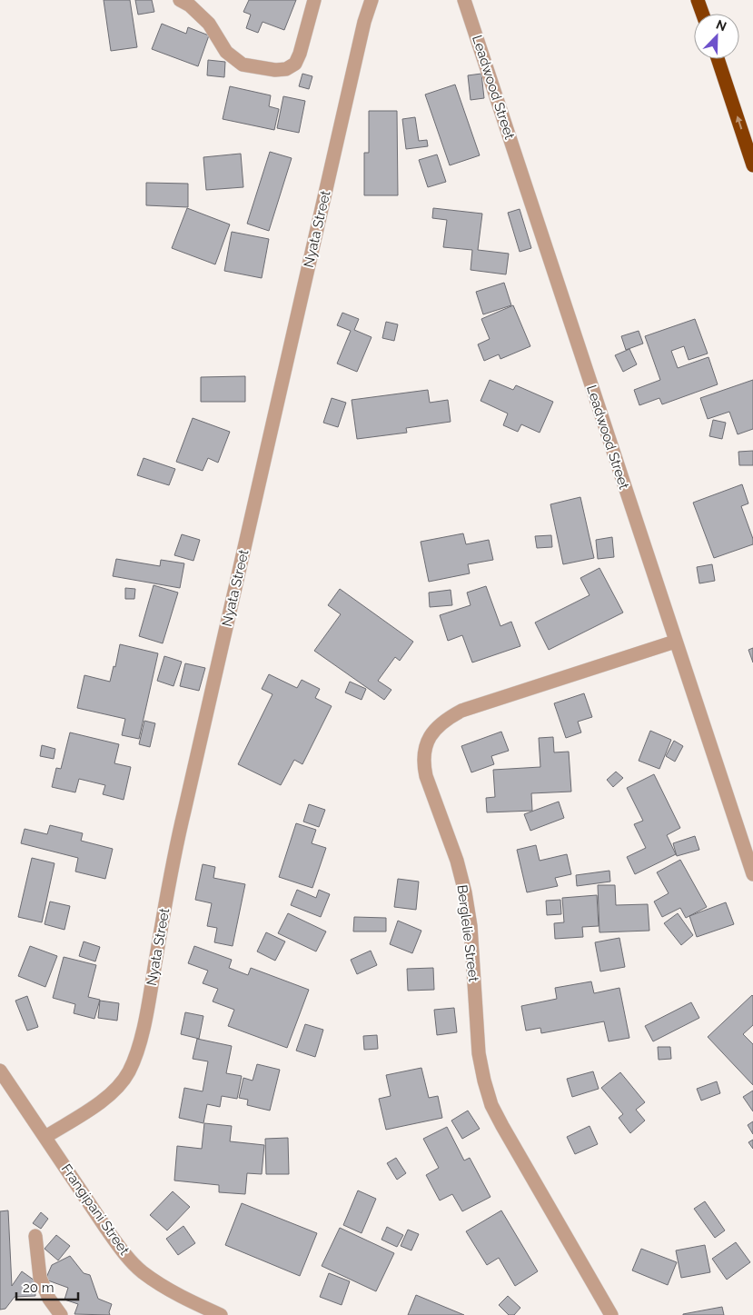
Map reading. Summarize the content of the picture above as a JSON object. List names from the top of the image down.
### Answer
{
  "streets": {
    "street": [
      "Leadwood Street",
      "Nyata Street",
      "Berglelie Street",
      "Frangipani Street"
    ]
  },
  "crossings": [
    ["Leadwood Street", "Berglelie Street"],
    ["Nyata Street", "Frangipani Street"]
  ],
  "scale_bar": "20 m",
  "north": "top right"
}
